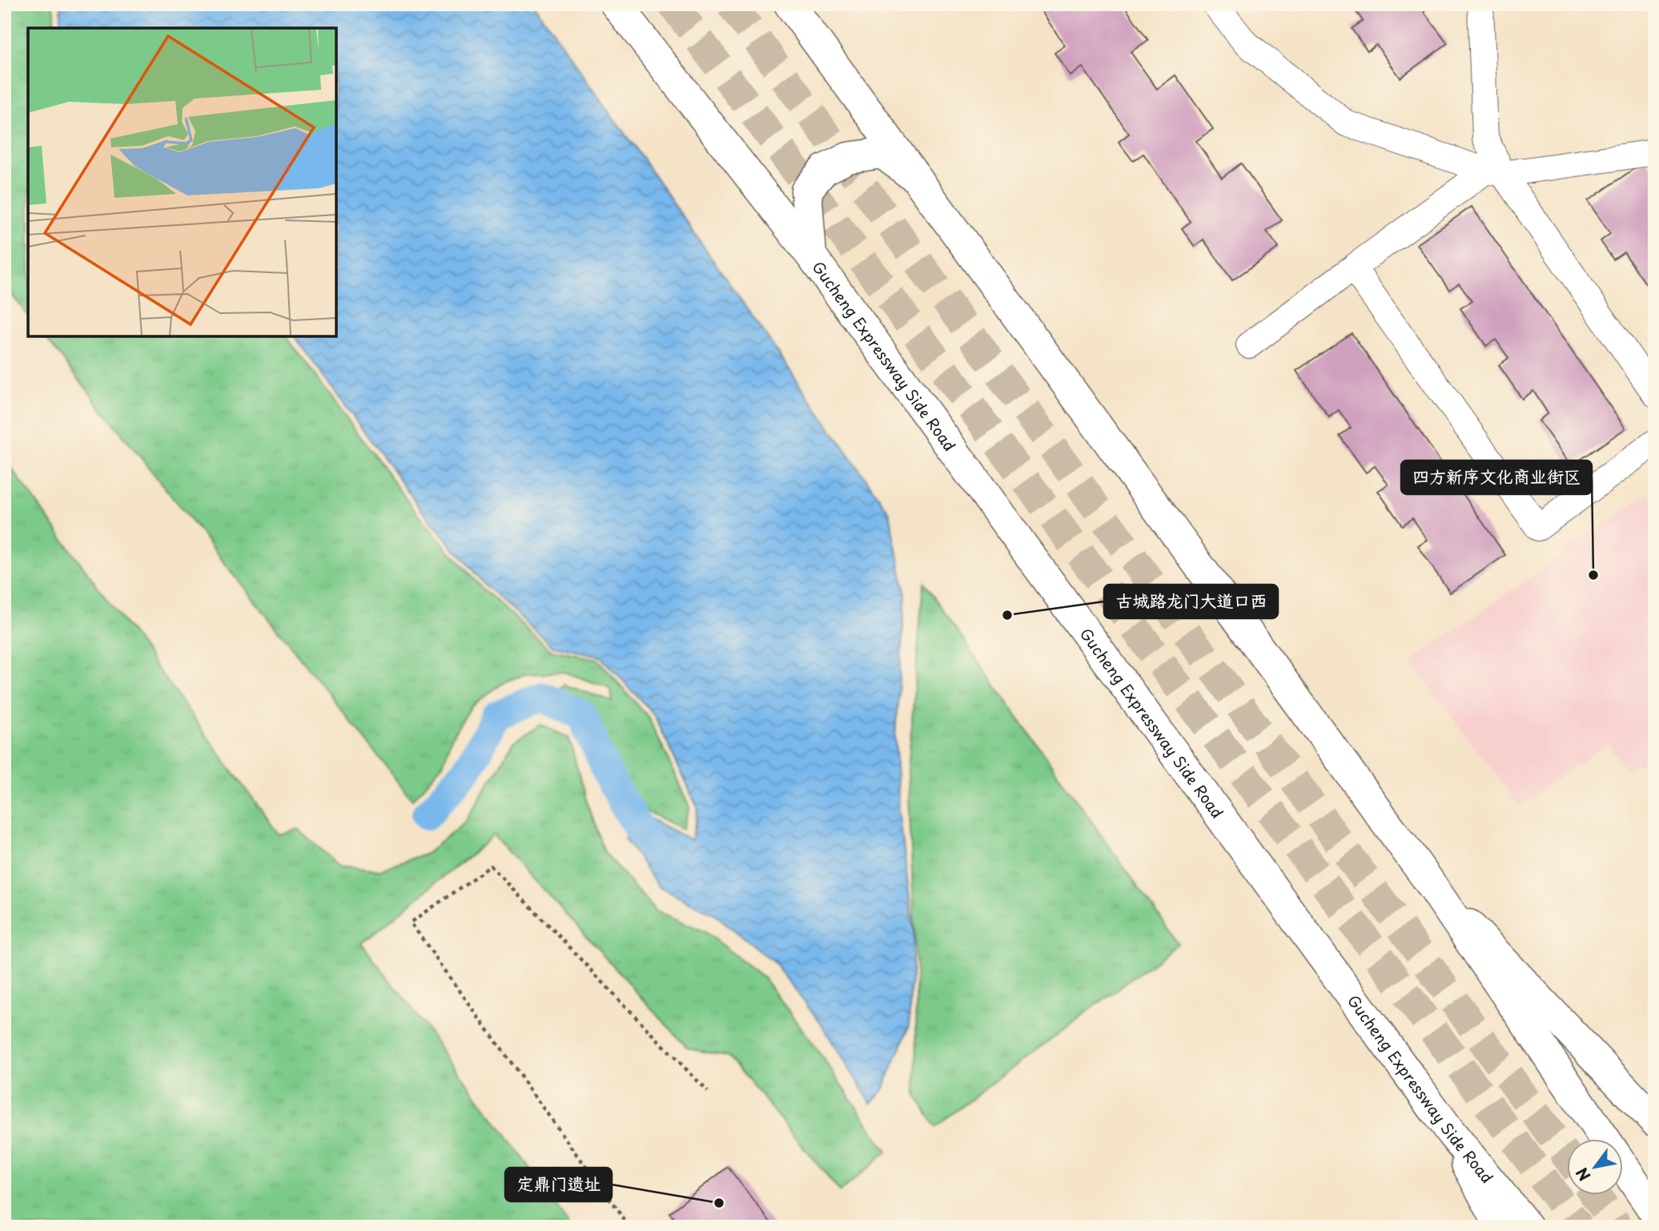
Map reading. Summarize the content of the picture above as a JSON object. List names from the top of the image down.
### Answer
{
  "streets": {
    "main road": ["Gucheng Expressway Side Road"]
  },
  "places": ["四方新序文化商业街区", "古城路龙门大道口西", "定鼎门遗址"],
  "north": "bottom left"
}
